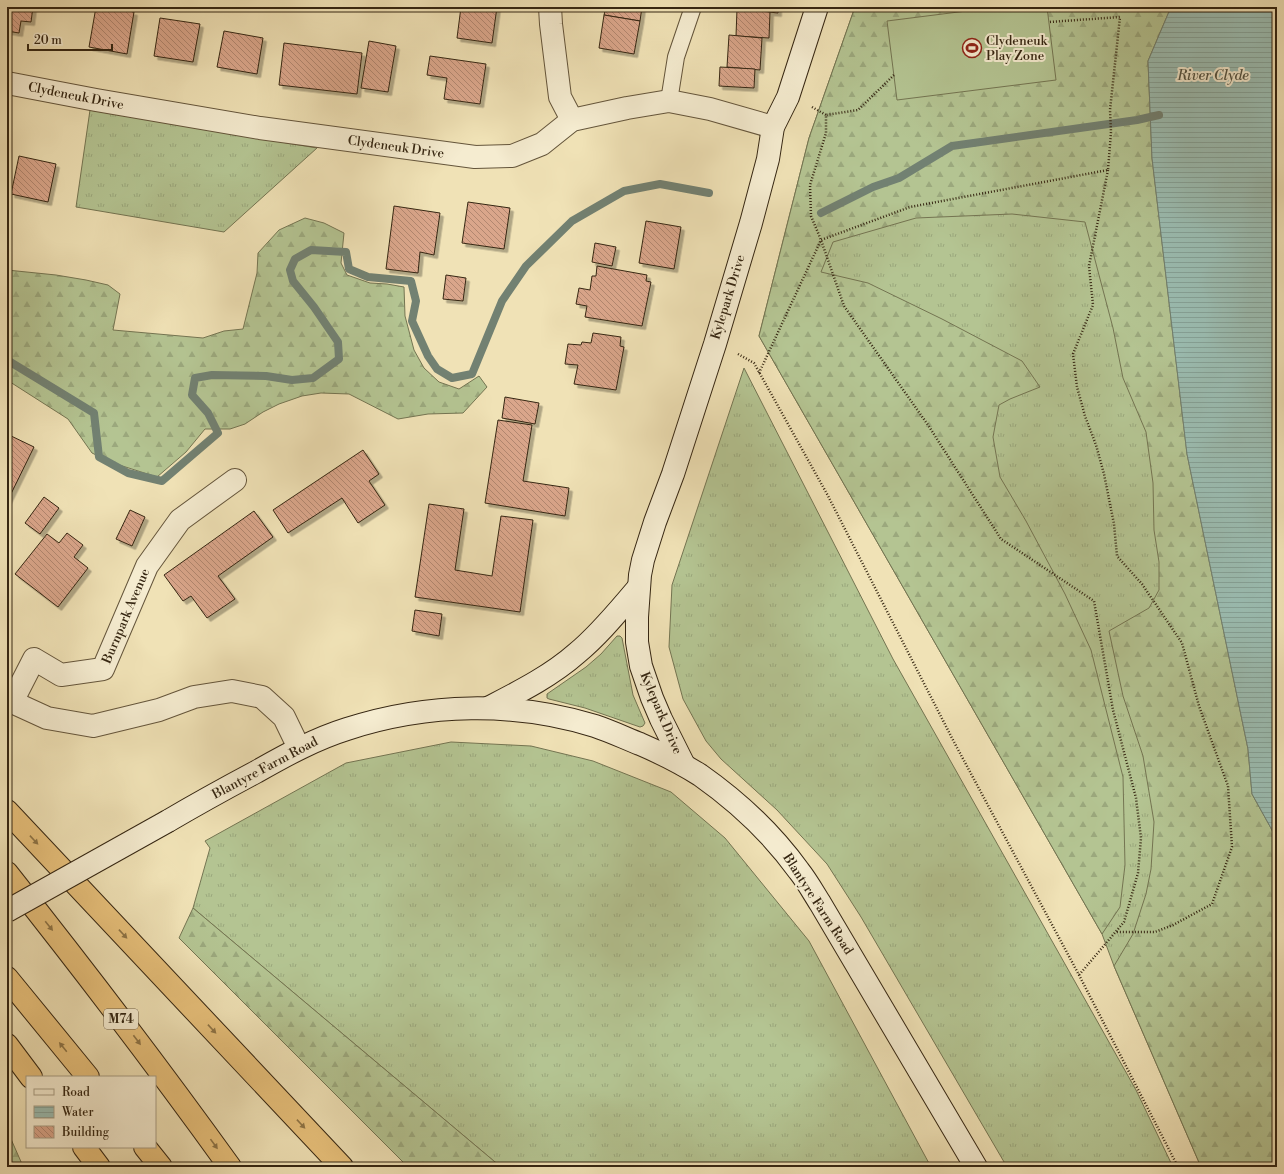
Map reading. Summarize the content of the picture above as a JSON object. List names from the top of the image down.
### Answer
{
  "streets": {
    "highway": ["M74"],
    "street": [
      "Clydeneuk Drive",
      "Kylepark Drive",
      "Burnpark Avenue",
      "Blantyre Farm Road"
    ]
  },
  "crossings": [
    ["Clydeneuk Drive", "Kylepark Drive"],
    ["Kylepark Drive", "Blantyre Farm Road"],
    ["Burnpark Avenue", "Blantyre Farm Road"]
  ],
  "water": ["River Clyde"],
  "places": {
    "sports": ["Clydeneuk Play Zone"]
  },
  "legend": ["Road", "Water", "Building"],
  "scale_bar": "20 m"
}
